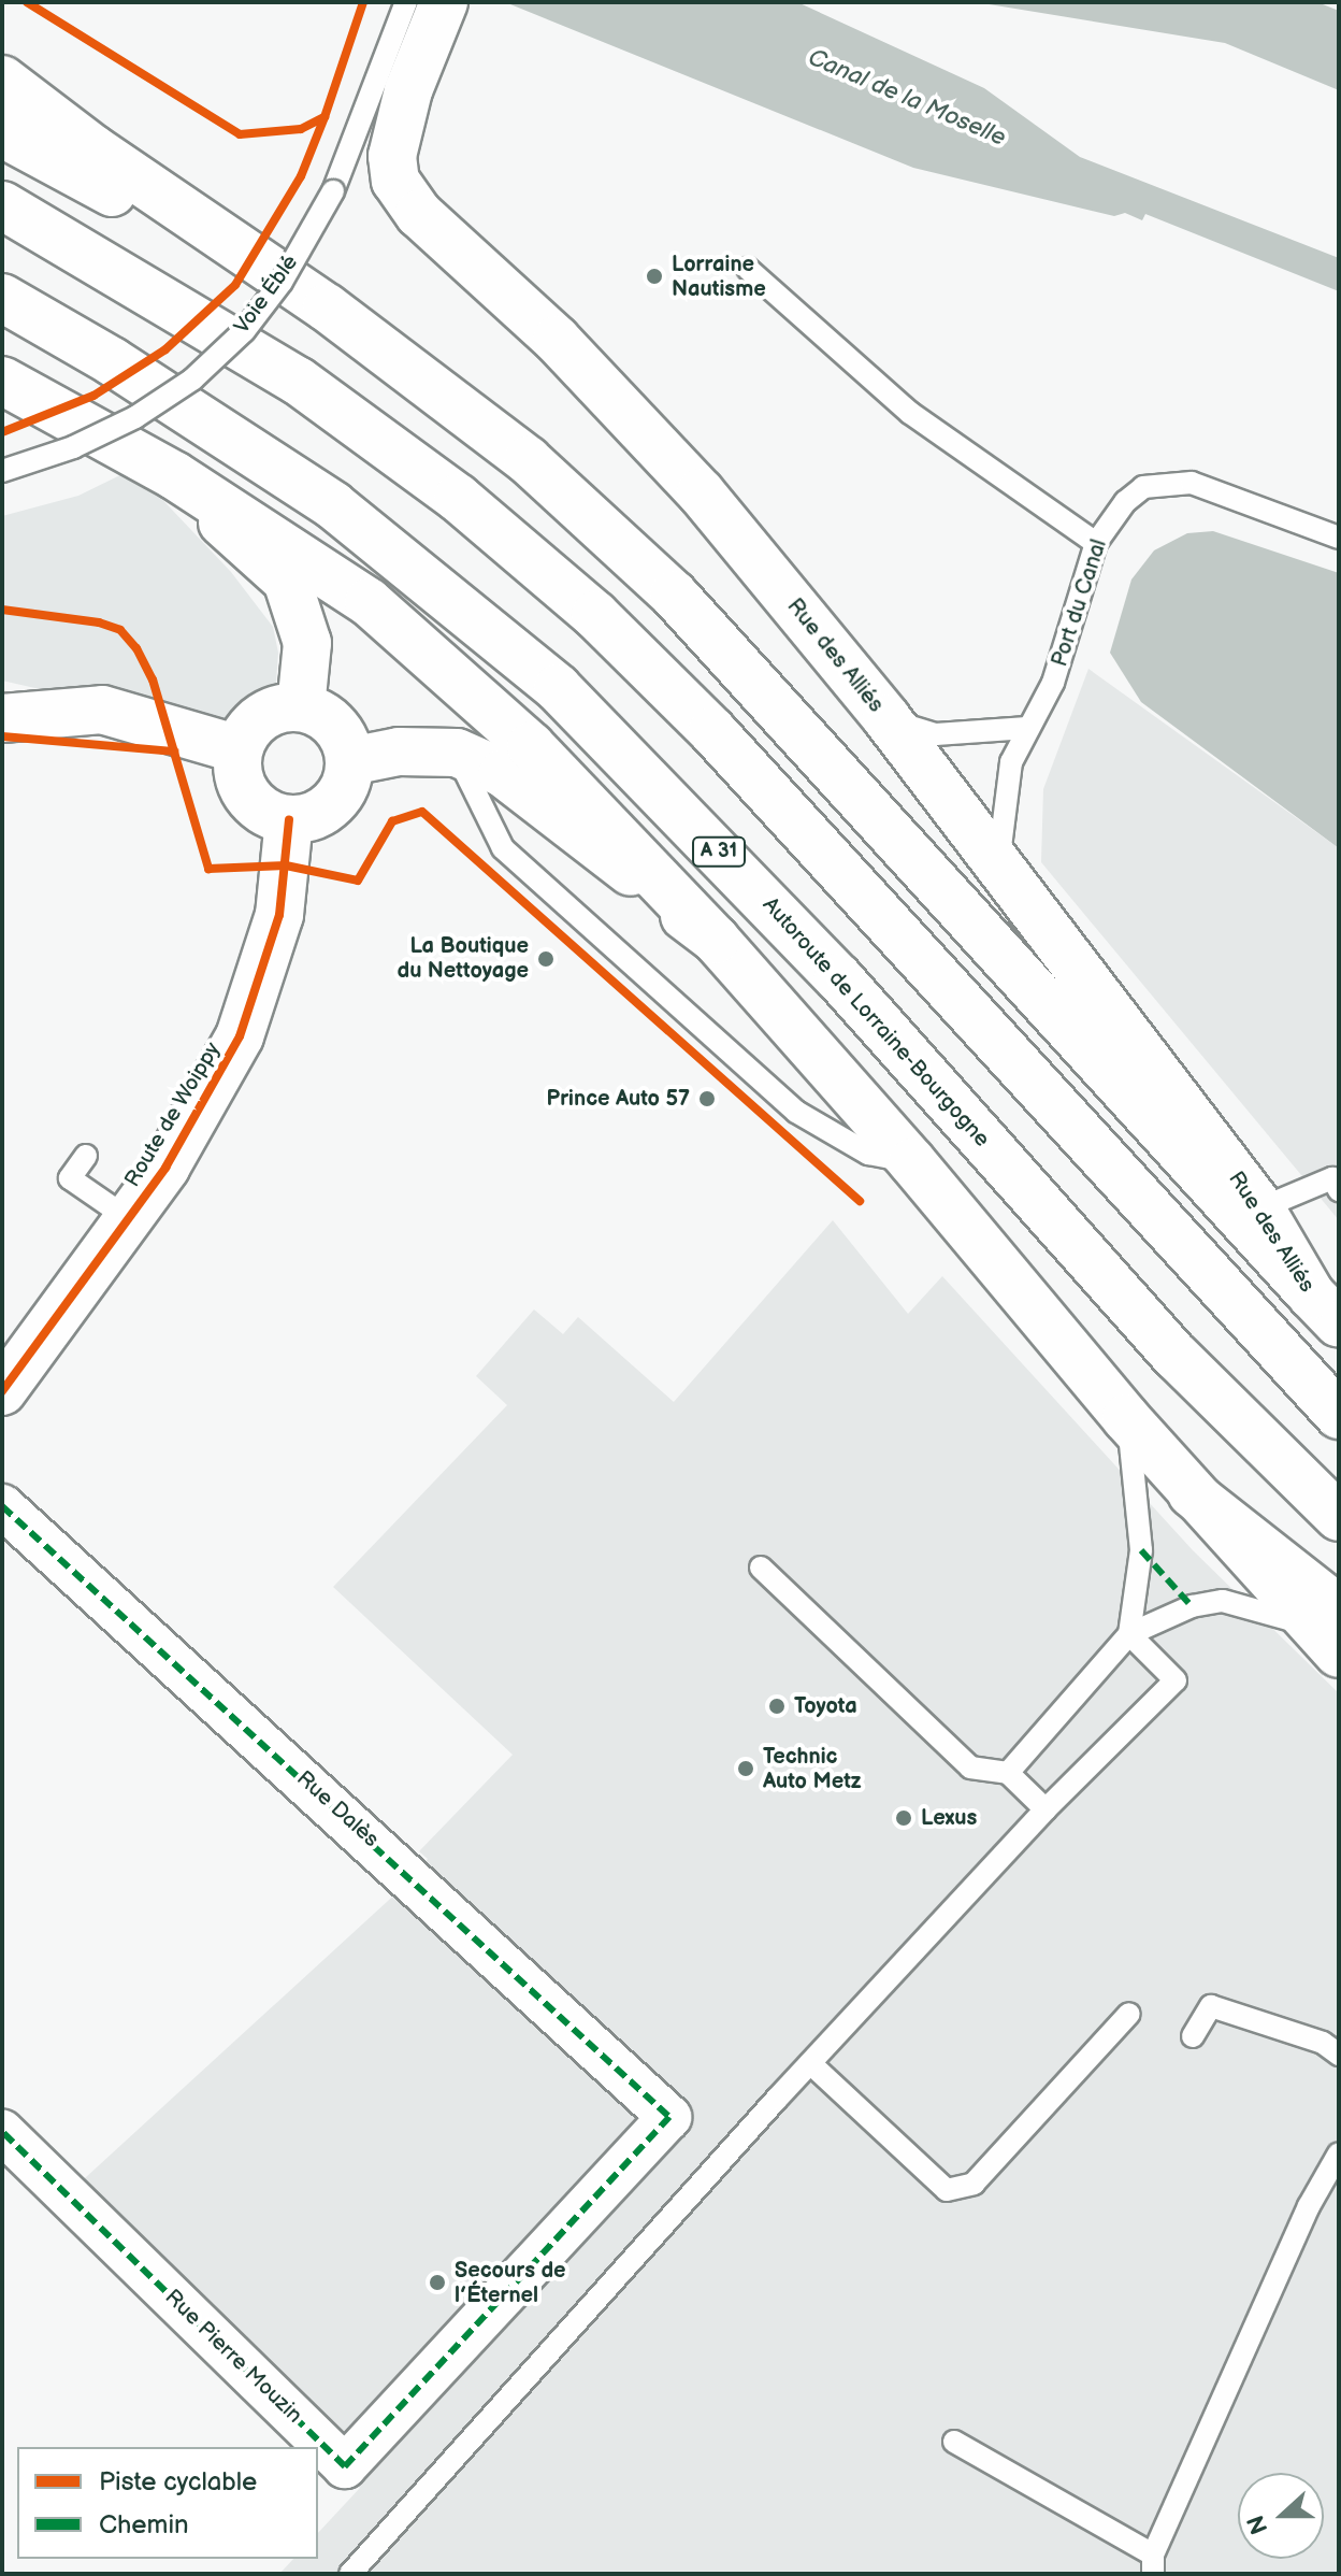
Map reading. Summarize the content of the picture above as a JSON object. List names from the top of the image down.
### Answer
{
  "streets": {
    "main road": [
      "Rue des Alliés",
      "A 31",
      "Autoroute de Lorraine-Bourgogne",
      "Route de Woippy"
    ],
    "street": ["Rue Dalès", "Rue Pierre Mouzin"],
    "lane": ["Voie Éblé", "Port du Canal"]
  },
  "crossings": [
    ["Port du Canal", "Rue des Alliés"],
    ["Rue Dalès", "Rue Pierre Mouzin"]
  ],
  "water": ["Canal de la Moselle"],
  "places": [
    "Lorraine Nautisme",
    "La Boutique du Nettoyage",
    "Prince Auto 57",
    "Toyota",
    "Technic Auto Metz",
    "Lexus",
    "Secours de l’Éternel"
  ],
  "legend": ["Piste cyclable", "Chemin"],
  "north": "left"
}
